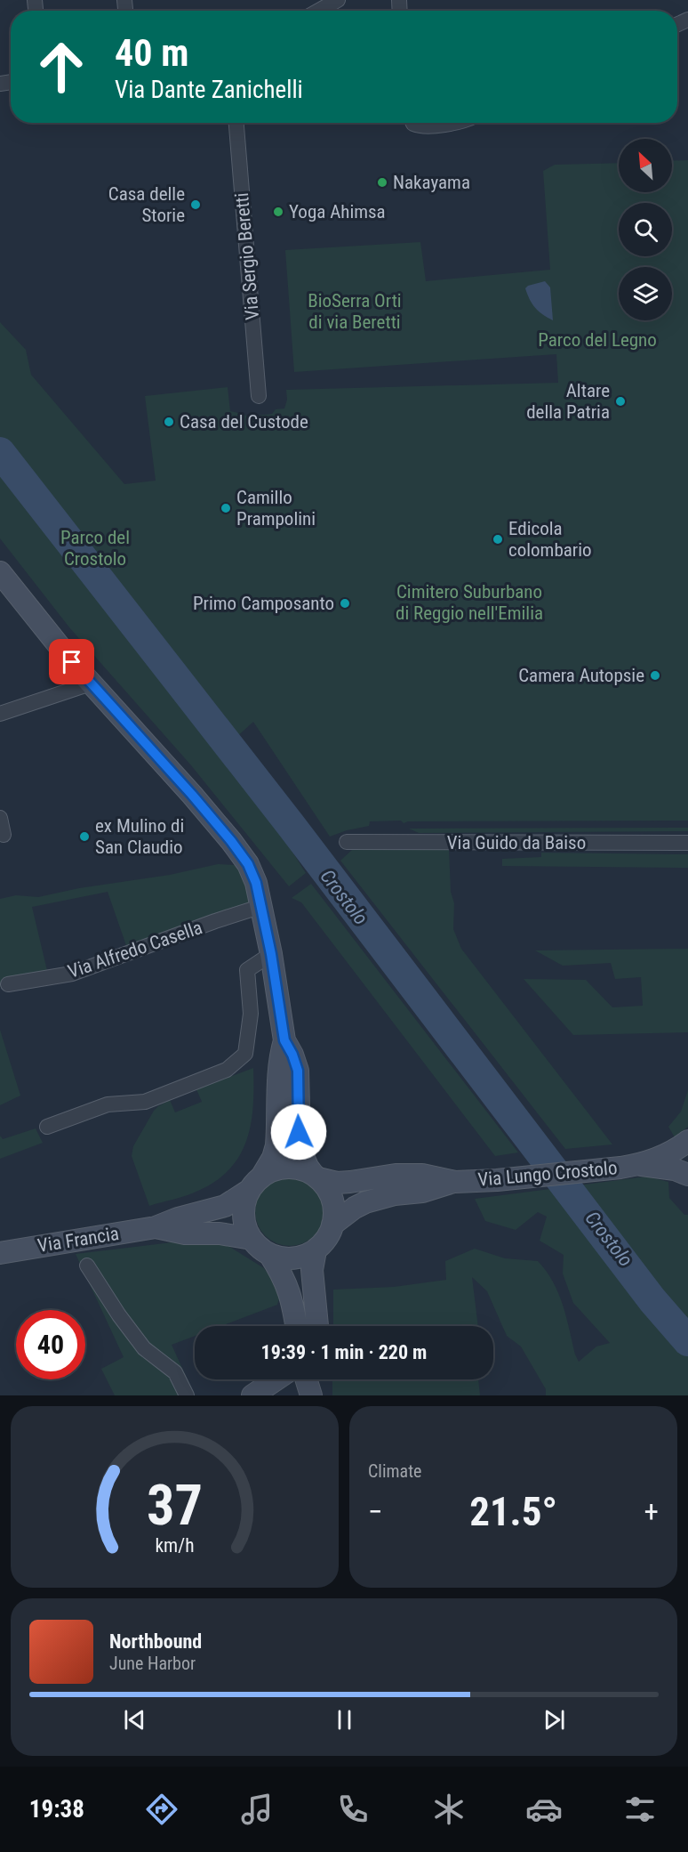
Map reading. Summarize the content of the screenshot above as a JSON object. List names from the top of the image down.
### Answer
{
  "streets": {
    "street": [
      "Via Sergio Beretti",
      "Via Guido da Baiso",
      "Via Alfredo Casella",
      "Via Lungo Crostolo",
      "Via Francia"
    ]
  },
  "crossings": [
    ["Via Lungo Crostolo", "Via Francia"]
  ],
  "water": ["Crostolo"],
  "parks": [
    "BioSerra Orti di via Beretti",
    "Parco del Legno",
    "Parco del Crostolo",
    "Cimitero Suburbano di Reggio nell'Emilia"
  ],
  "places": [
    "Nakayama",
    "Casa delle Storie",
    "Yoga Ahimsa",
    "Altare della Patria",
    "Casa del Custode",
    "Camillo Prampolini",
    "Edicola colombario",
    "Primo Camposanto",
    "Camera Autopsie",
    "ex Mulino di San Claudio"
  ],
  "north": "top left",
  "page": {
    "turn": ["40 m", "Via Dante Zanichelli"],
    "limit": "40",
    "trip": "19:39 · 1 min · 220 m",
    "tile": "Climate",
    "heat": ["−", "21.5°", "+"],
    "song": ["Northbound", "June Harbor"],
    "tabs": "19:38",
    "gauge": ["37", "km/h"]
  }
}
